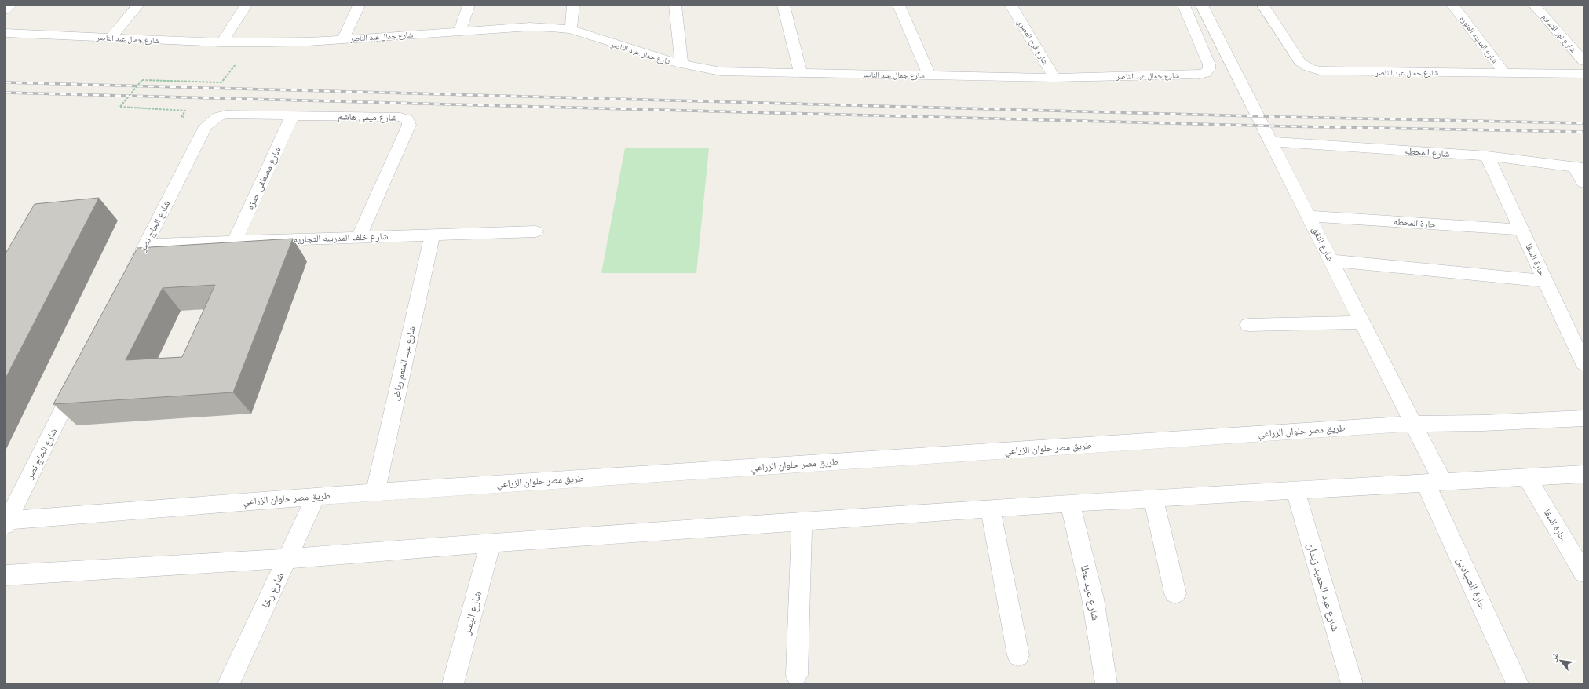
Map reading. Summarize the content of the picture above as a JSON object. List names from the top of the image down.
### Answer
{
  "streets": {
    "street": [
      "شارع نور الاسلام",
      "شارع جمال عبد الناصر",
      "شارع المدينه المنوره",
      "شارع فرح المصري",
      "شارع ميمى هاشم",
      "شارع المحطه",
      "شارع مصطفى حمزه",
      "حارة المحطه",
      "شارع الحاج نصر",
      "شارع خلف المدرسه التجاريه",
      "شارع النفق",
      "حارة السقا",
      "شارع عبد المنعم رياض",
      "طريق مصر حلوان الزراعي",
      "حارة الصيادين",
      "شارع عبد الحميد زيدان",
      "شارع رخا",
      "شارع عيد عطا",
      "شارع اليسر"
    ]
  },
  "crossings": [
    ["شارع جمال عبد الناصر", "شارع المدينه المنوره"],
    ["شارع جمال عبد الناصر", "شارع فرح المصري"],
    ["شارع ميمى هاشم", "شارع مصطفى حمزه"],
    ["شارع ميمى هاشم", "شارع الحاج نصر"],
    ["شارع ميمى هاشم", "شارع خلف المدرسه التجاريه"],
    ["شارع المحطه", "شارع النفق"],
    ["شارع المحطه", "حارة السقا"],
    ["شارع مصطفى حمزه", "شارع خلف المدرسه التجاريه"],
    ["حارة المحطه", "شارع النفق"],
    ["حارة المحطه", "حارة السقا"],
    ["شارع الحاج نصر", "شارع خلف المدرسه التجاريه"],
    ["شارع الحاج نصر", "طريق مصر حلوان الزراعي"],
    ["شارع خلف المدرسه التجاريه", "شارع عبد المنعم رياض"],
    ["شارع النفق", "طريق مصر حلوان الزراعي"],
    ["شارع النفق", "حارة الصيادين"],
    ["شارع عبد المنعم رياض", "طريق مصر حلوان الزراعي"],
    ["طريق مصر حلوان الزراعي", "شارع رخا"]
  ],
  "north": "top left"
}
